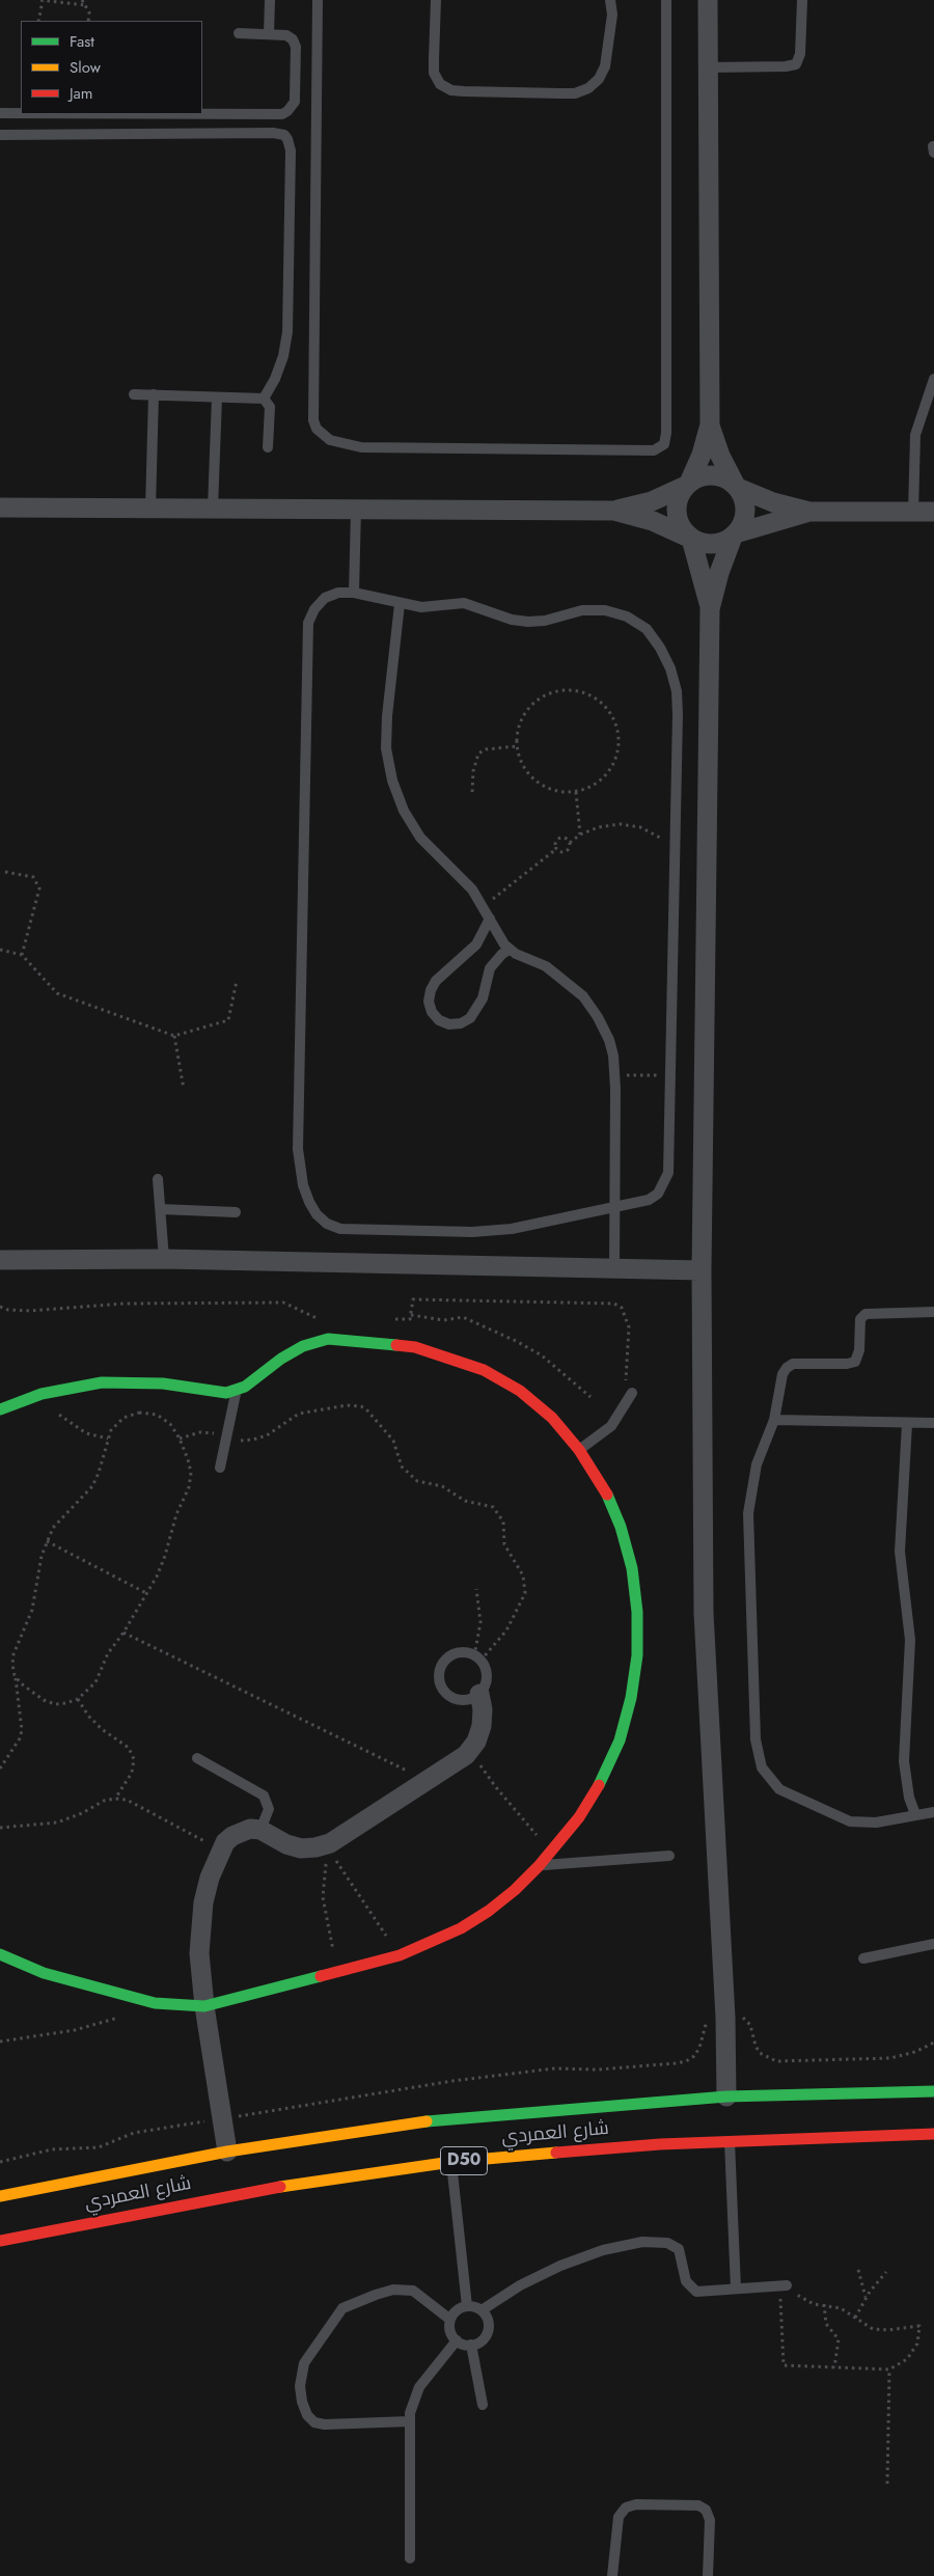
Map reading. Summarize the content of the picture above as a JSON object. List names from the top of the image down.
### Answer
{
  "streets": {
    "main road": ["شارع العمردي", "D50"]
  },
  "legend": ["Fast", "Slow", "Jam"]
}
